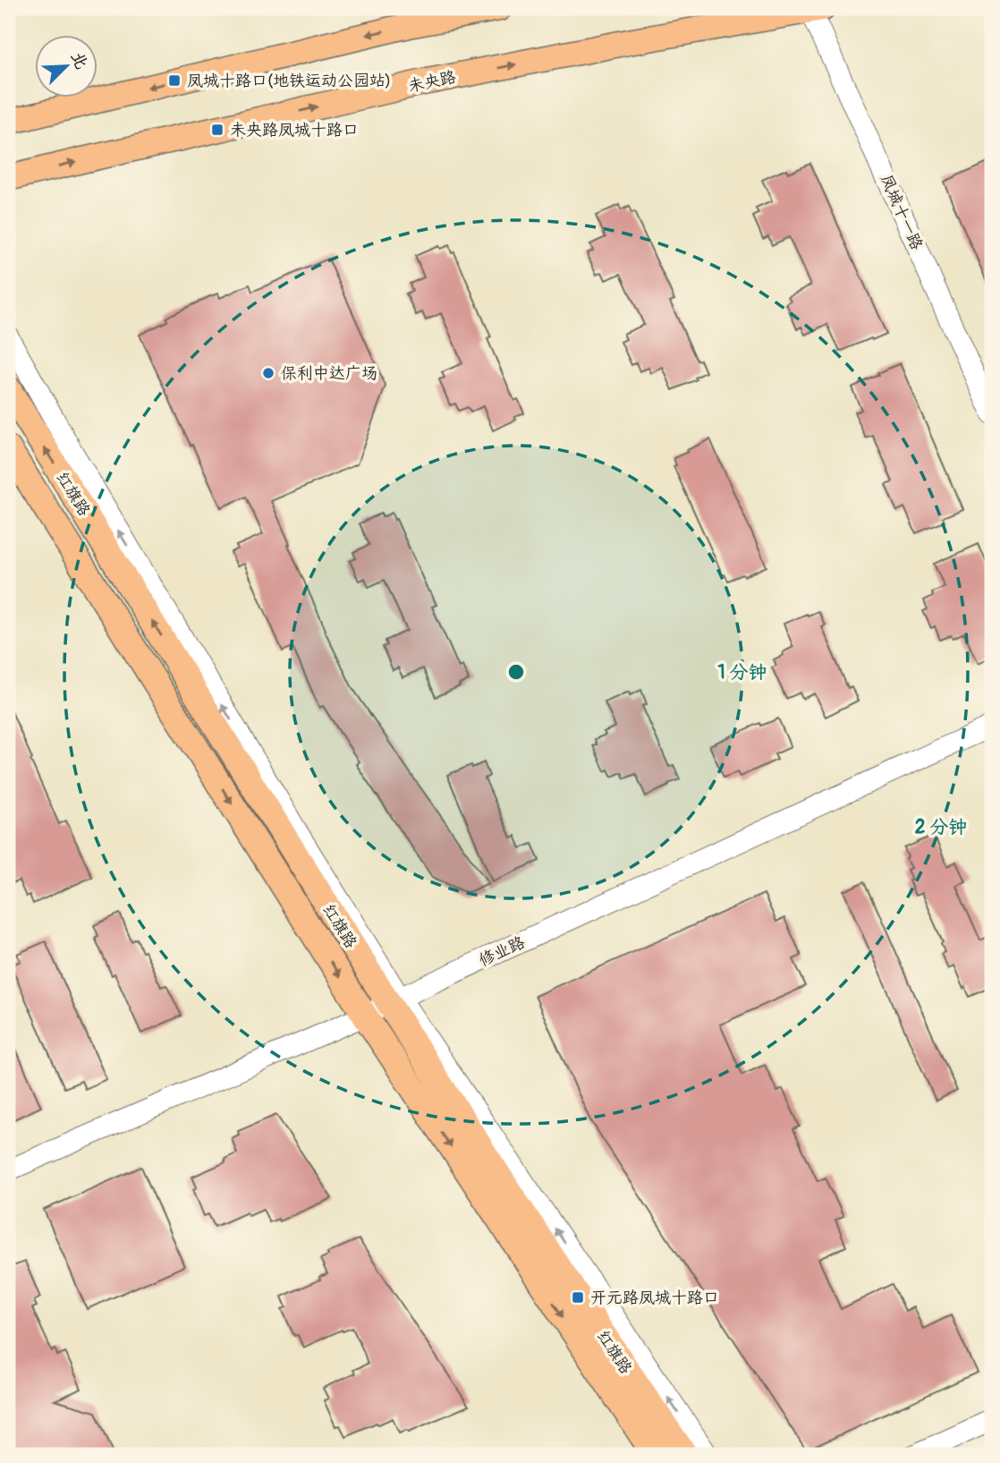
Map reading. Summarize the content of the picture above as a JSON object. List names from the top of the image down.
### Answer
{
  "streets": {
    "main road": ["未央路", "红旗路"],
    "street": ["凤城十一路", "修业路"]
  },
  "crossings": [
    ["未央路", "凤城十一路"],
    ["红旗路", "修业路"]
  ],
  "places": {
    "transit": ["凤城十路口(地铁运动公园站)", "未央路凤城十路口", "开元路凤城十路口"],
    "other": ["保利中达广场"]
  },
  "north": "top right",
  "rings": ["1 分钟", "2 分钟"]
}
